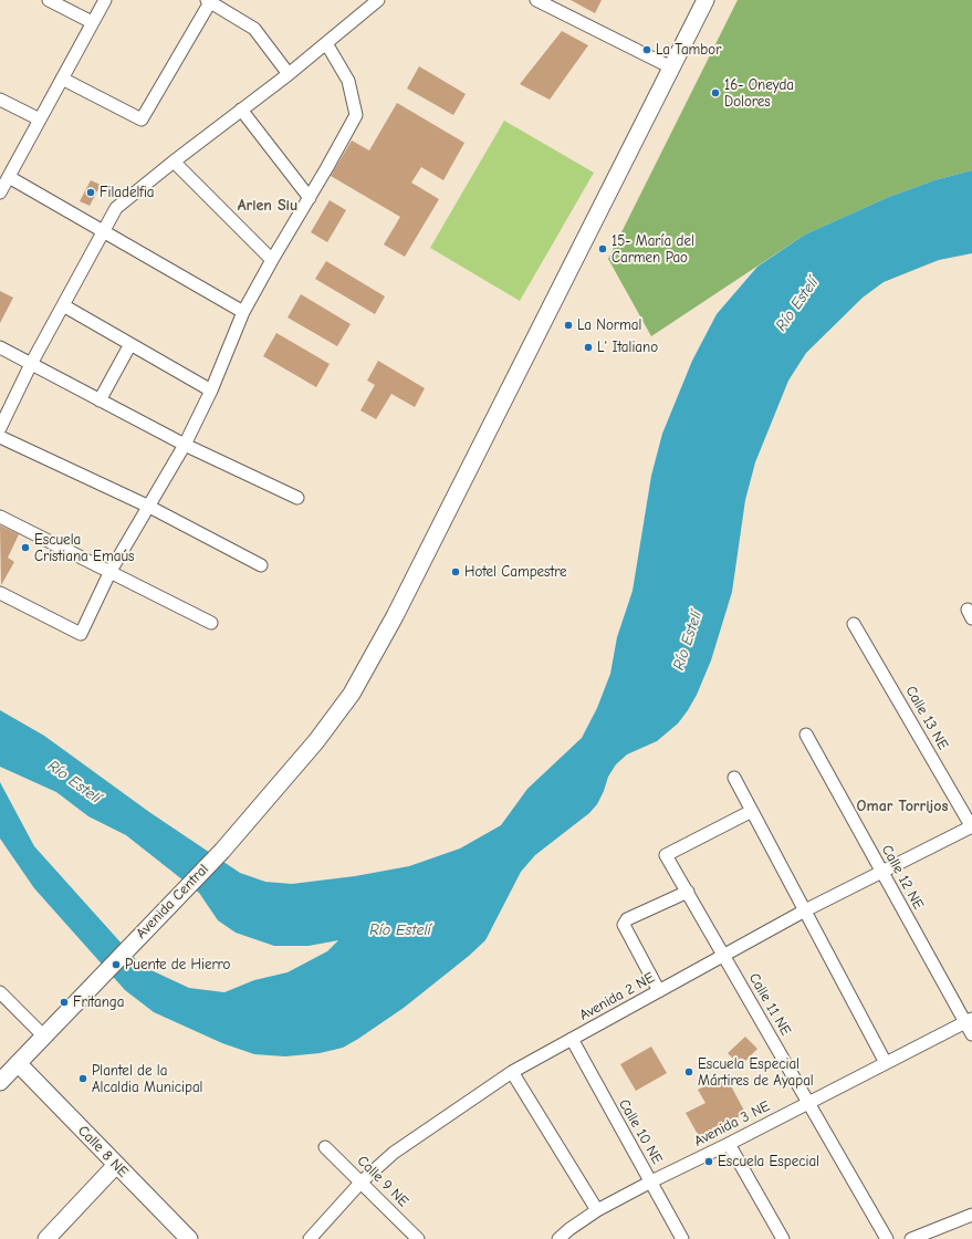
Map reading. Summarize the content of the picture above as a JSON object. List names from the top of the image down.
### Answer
{
  "streets": {
    "street": [
      "Calle 13 NE",
      "Calle 12 NE",
      "Avenida Central",
      "Avenida 2 NE",
      "Calle 11 NE",
      "Avenida 3 NE",
      "Calle 10 NE",
      "Calle 8 NE",
      "Calle 9 NE"
    ]
  },
  "crossings": [
    ["Calle 13 NE", "Avenida 2 NE"],
    ["Calle 12 NE", "Avenida 2 NE"],
    ["Calle 12 NE", "Avenida 3 NE"],
    ["Avenida Central", "Calle 8 NE"],
    ["Avenida 2 NE", "Calle 11 NE"],
    ["Avenida 2 NE", "Calle 10 NE"],
    ["Avenida 2 NE", "Calle 9 NE"],
    ["Calle 11 NE", "Avenida 3 NE"],
    ["Avenida 3 NE", "Calle 10 NE"]
  ],
  "districts": ["Arlen Siu", "Omar Torrijos"],
  "water": ["Río Estelí"],
  "places": [
    "La Tambor",
    "16- Oneyda Dolores",
    "Filadelfia",
    "15- María del Carmen Pao",
    "La Normal",
    "L' Italiano",
    "Escuela Cristiana Emaús",
    "Hotel Campestre",
    "Puente de Hierro",
    "Fritanga",
    "Escuela Especial Mártires de Ayapal",
    "Plantel de la Alcaldia Municipal",
    "Escuela Especial"
  ]
}
